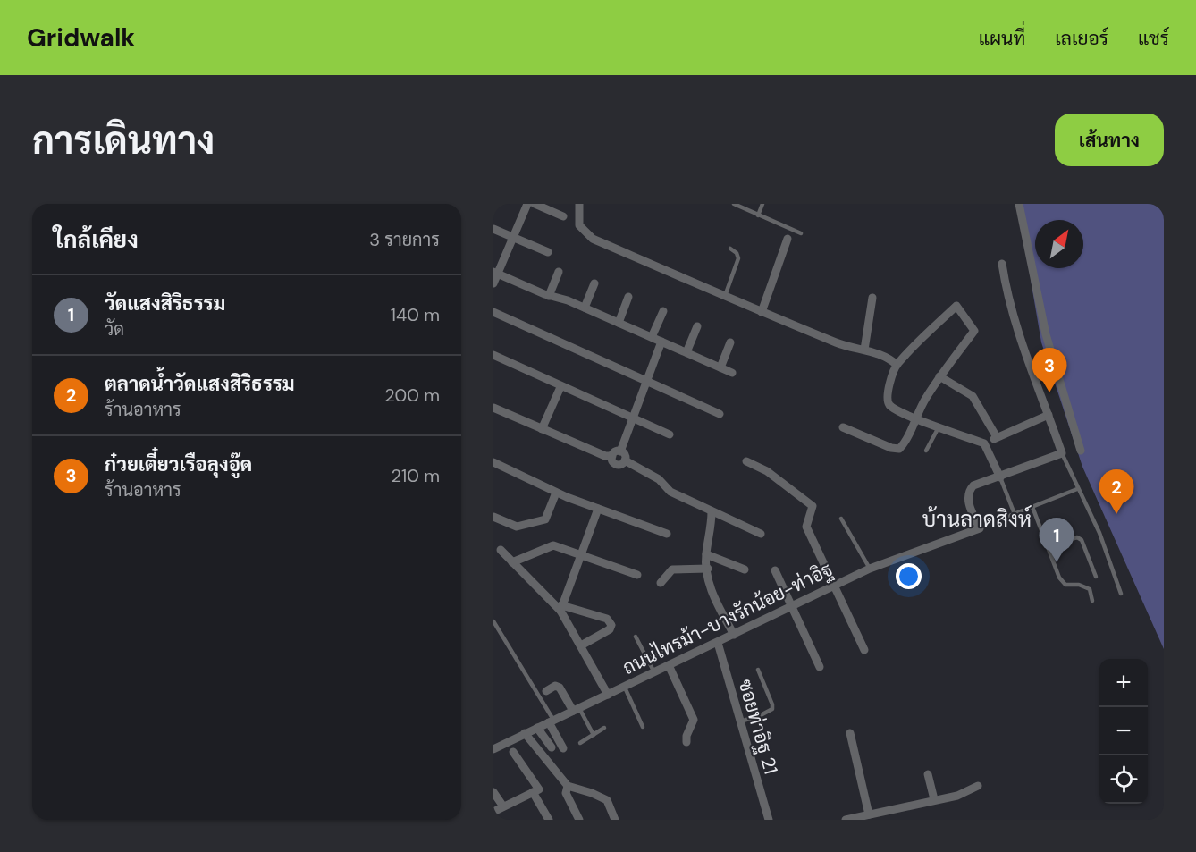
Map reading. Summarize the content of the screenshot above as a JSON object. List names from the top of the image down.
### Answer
{
  "streets": {
    "street": ["ถนนไทรม้า-บางรักน้อย-ท่าอิฐ", "ซอยท่าอิฐ 21"]
  },
  "crossings": [
    ["ถนนไทรม้า-บางรักน้อย-ท่าอิฐ", "ซอยท่าอิฐ 21"]
  ],
  "districts": ["บ้านลาดสิงห์"],
  "north": "top right",
  "page": {
    "header": "Gridwalk",
    "nav": ["แผนที่", "เลเยอร์", "แชร์"],
    "title": "การเดินทาง",
    "buttons": "เส้นทาง",
    "heading": ["ใกล้เคียง", "3 รายการ"],
    "list": [
      {
        "mark": "1",
        "name": "วัดแสงสิริธรรม",
        "note": "วัด",
        "value": "140 m"
      },
      {
        "mark": "2",
        "name": "ตลาดน้ำวัดแสงสิริธรรม",
        "note": "ร้านอาหาร",
        "value": "200 m"
      },
      {
        "mark": "3",
        "name": "ก๋วยเตี๋ยวเรือลุงอู๊ด",
        "note": "ร้านอาหาร",
        "value": "210 m"
      }
    ],
    "pins": ["3", "2", "1"],
    "map_buttons": ["+", "−"]
  }
}
